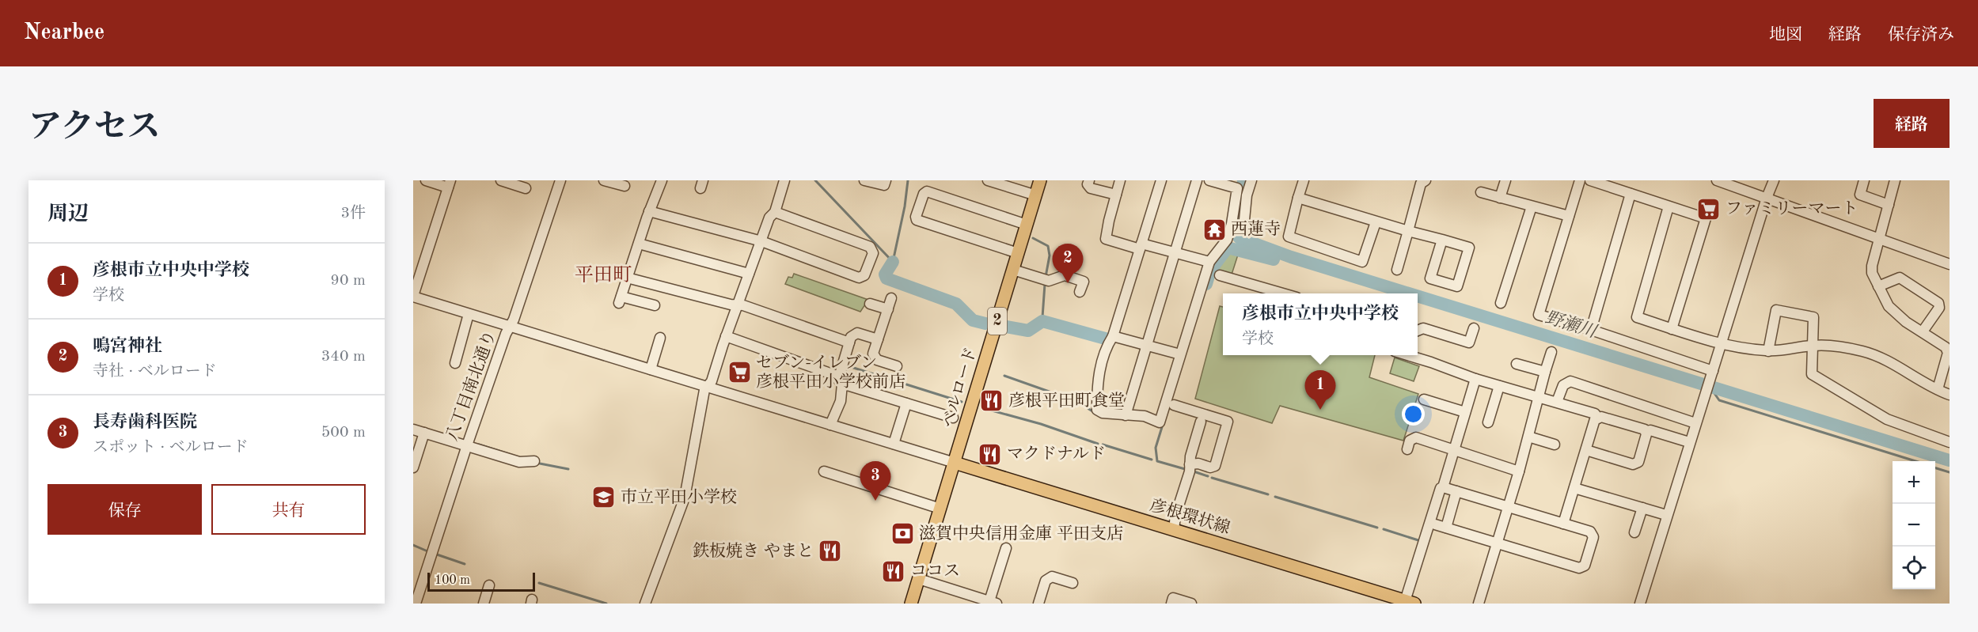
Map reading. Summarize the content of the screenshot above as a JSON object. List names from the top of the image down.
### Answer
{
  "streets": {
    "main road": ["2", "ベルロード", "彦根環状線"],
    "street": ["八丁目南北通り"]
  },
  "crossings": [
    ["ベルロード", "彦根環状線"]
  ],
  "districts": ["平田町"],
  "water": ["野瀬川"],
  "places": {
    "supermarket": ["ファミリーマート", "セブン-イレブン 彦根平田小学校前店"],
    "temple": ["西蓮寺"],
    "restaurant": [
      "彦根平田町食堂",
      "マクドナルド",
      "鉄板焼き やまと",
      "ココス"
    ],
    "school or university": ["市立平田小学校"],
    "bank": ["滋賀中央信用金庫 平田支店"]
  },
  "scale_bar": "100 m",
  "page": {
    "header": "Nearbee",
    "nav": ["地図", "経路", "保存済み"],
    "title": "アクセス",
    "buttons": [
      "経路",
      ["保存", "共有"]
    ],
    "heading": ["周辺", "3件"],
    "list": [
      {
        "mark": "1",
        "name": "彦根市立中央中学校",
        "note": "学校",
        "value": "90 m"
      },
      {
        "mark": "2",
        "name": "鳴宮神社",
        "note": "寺社 · ベルロード",
        "value": "340 m"
      },
      {
        "mark": "3",
        "name": "長寿歯科医院",
        "note": "スポット · ベルロード",
        "value": "500 m"
      }
    ],
    "pins": ["2", "1", "3"],
    "popup": ["彦根市立中央中学校", "学校"],
    "map_buttons": ["+", "−"],
    "scale": "100 m"
  }
}
